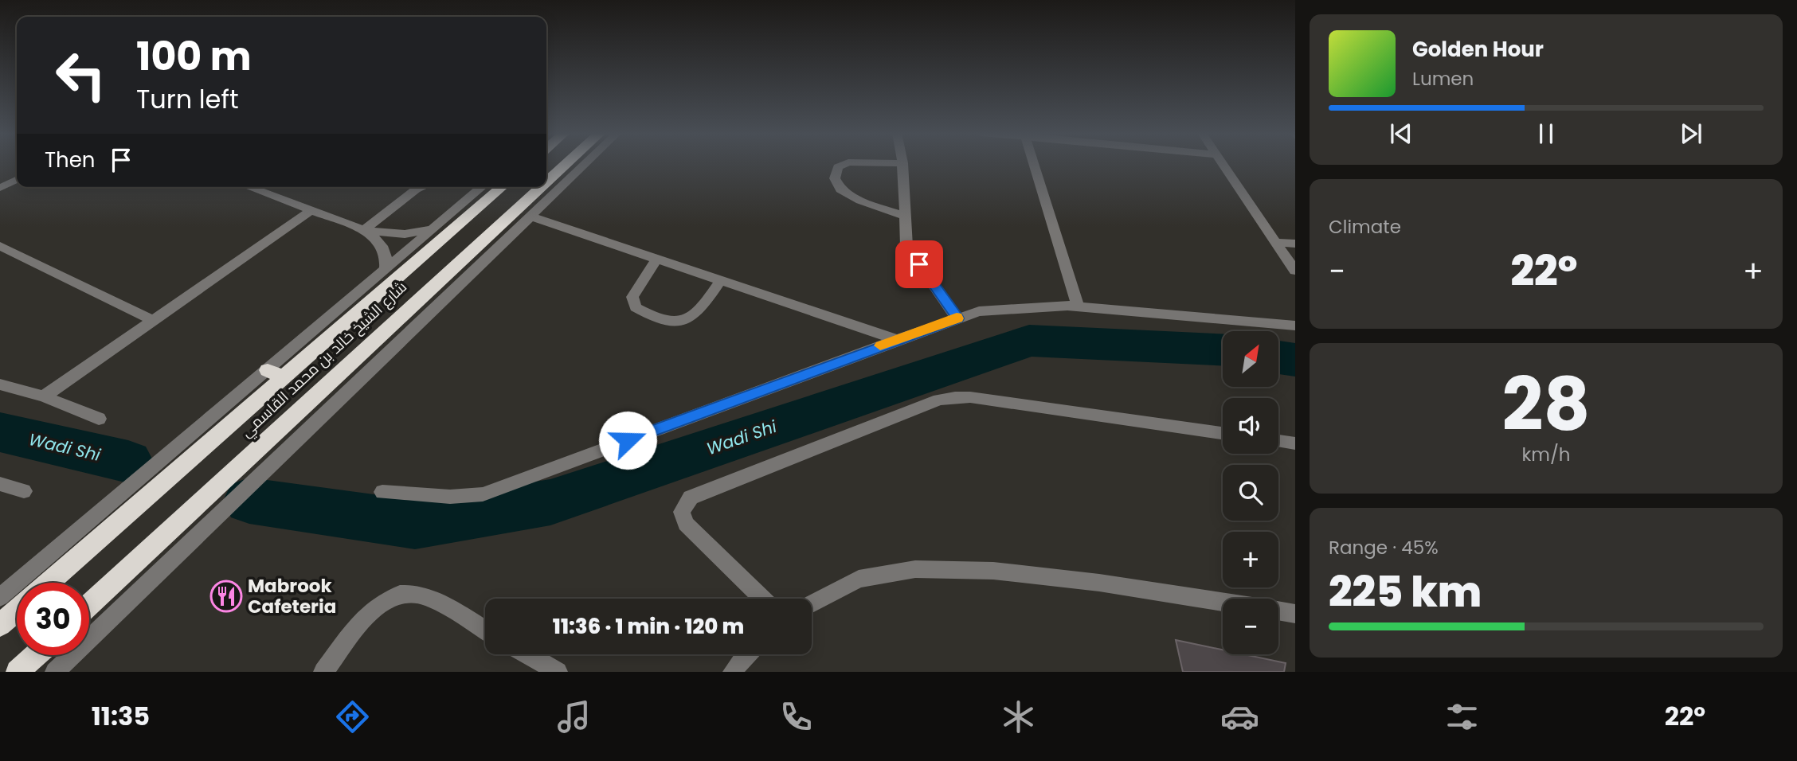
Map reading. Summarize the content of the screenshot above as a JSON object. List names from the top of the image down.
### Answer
{
  "streets": {
    "highway": ["شارع الشيخ خالد بن محمد القاسمي"]
  },
  "water": ["Wadi Shi"],
  "places": {
    "restaurant": ["Mabrook Cafeteria"]
  },
  "north": "top right",
  "page": {
    "turn": ["100 m", "Turn left"],
    "song": ["Golden Hour", "Lumen"],
    "then": "Then",
    "tile": [
      "Climate",
      ["28", "km/h"],
      ["Range · 45%", "225 km"]
    ],
    "heat": ["−", "22°", "+"],
    "map_buttons": ["+", "−"],
    "limit": "30",
    "trip": "11:36 · 1 min · 120 m",
    "tabs": ["11:35", "22°"]
  }
}
